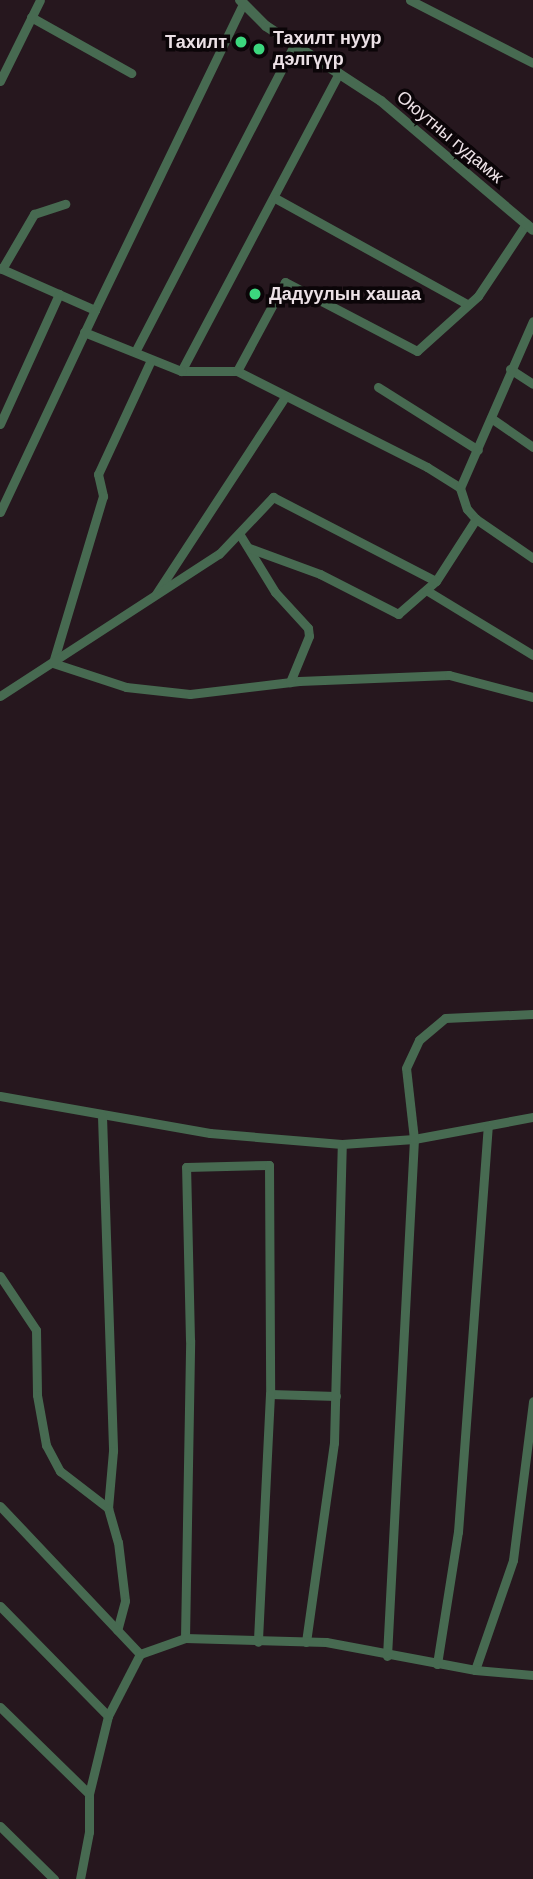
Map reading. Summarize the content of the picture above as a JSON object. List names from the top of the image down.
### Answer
{
  "streets": {
    "street": ["Оюутны гудамж"]
  },
  "places": ["Тахилт", "Тахилт нуур дэлгүүр", "Дадуулын хашаа"]
}
